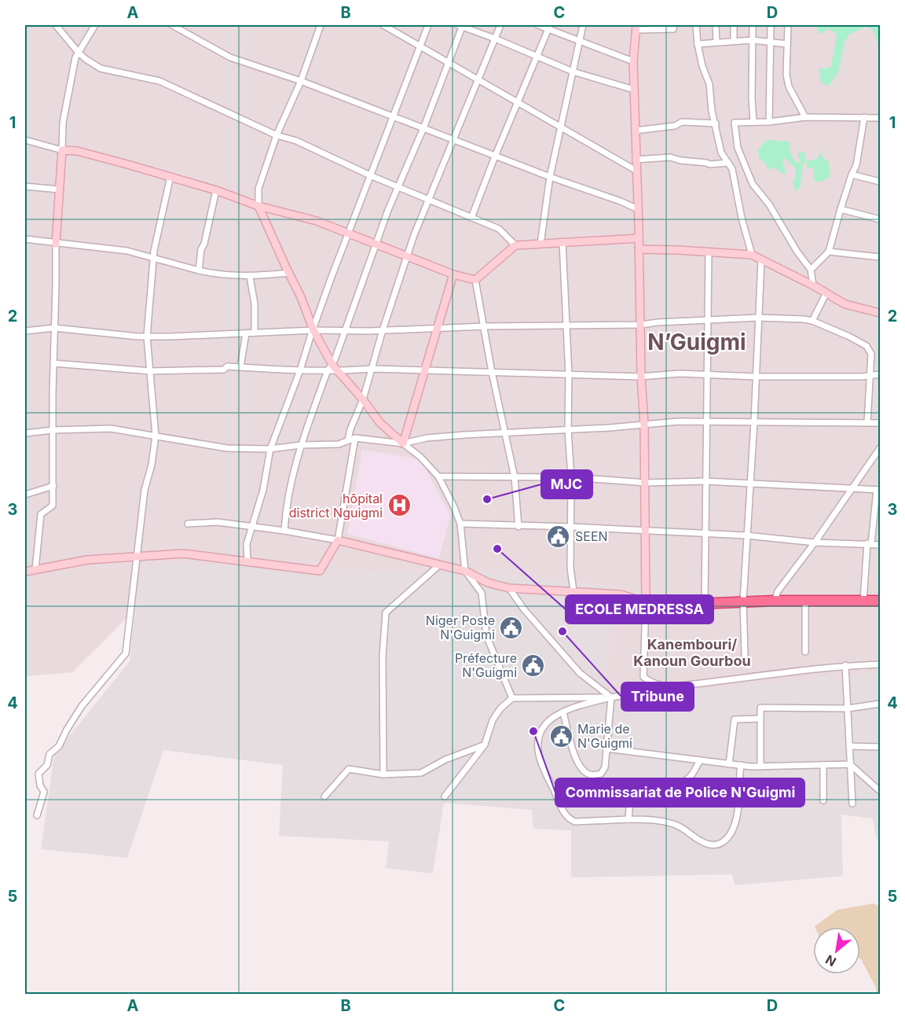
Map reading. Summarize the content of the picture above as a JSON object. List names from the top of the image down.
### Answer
{
  "districts": ["N’Guigmi", "Kanembouri/ Kanoun Gourbou"],
  "places": {
    "other": [
      "MJC",
      "ECOLE MEDRESSA",
      "Tribune",
      "Commissariat de Police N'Guigmi"
    ],
    "hospital": ["hôpital district Nguigmi"],
    "public building": [
      "SEEN",
      "Niger Poste N'Guigmi",
      "Préfecture N'Guigmi",
      "Marie de N'Guigmi"
    ]
  },
  "north": "bottom left",
  "grid": {
    "columns": [
      "A",
      "B",
      "C",
      "D"
    ],
    "rows": [
      "1",
      "2",
      "3",
      "4",
      "5"
    ]
  }
}
